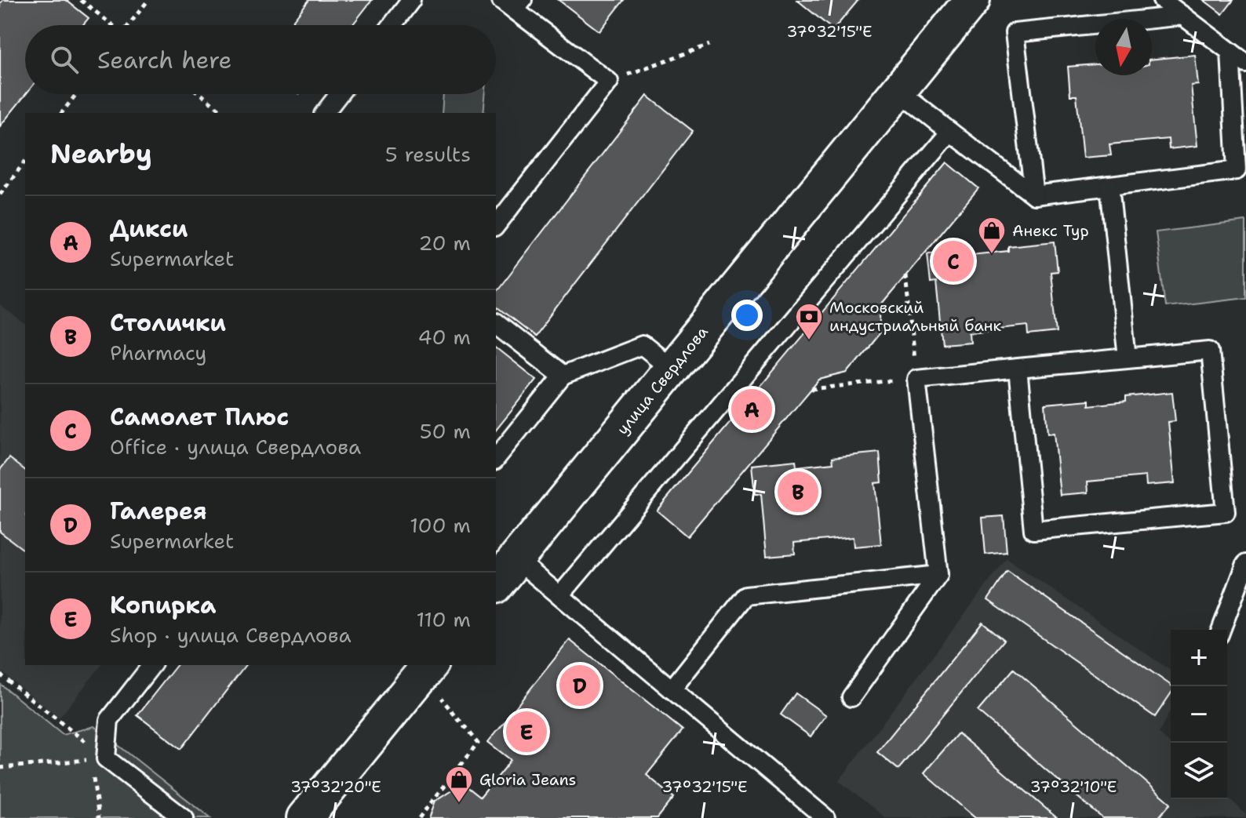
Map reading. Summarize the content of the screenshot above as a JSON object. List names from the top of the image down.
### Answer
{
  "streets": {
    "street": ["улица Свердлова"]
  },
  "places": {
    "shop": ["Анекс Тур", "Gloria Jeans"],
    "bank": ["Московский индустриальный банк"]
  },
  "north": "bottom",
  "page": {
    "search": "Search here",
    "heading": ["Nearby", "5 results"],
    "list": [
      {
        "mark": "A",
        "name": "Дикси",
        "note": "Supermarket",
        "value": "20 m"
      },
      {
        "mark": "B",
        "name": "Столички",
        "note": "Pharmacy",
        "value": "40 m"
      },
      {
        "mark": "C",
        "name": "Самолет Плюс",
        "note": "Office · улица Свердлова",
        "value": "50 m"
      },
      {
        "mark": "D",
        "name": "Галерея",
        "note": "Supermarket",
        "value": "100 m"
      },
      {
        "mark": "E",
        "name": "Копирка",
        "note": "Shop · улица Свердлова",
        "value": "110 m"
      }
    ],
    "pins": [
      "C",
      "A",
      "B",
      "D",
      "E"
    ],
    "map_buttons": ["+", "−"]
  },
  "coordinates": ["37°32'15\"E", "37°32'20\"E", "37°32'10\"E"]
}
